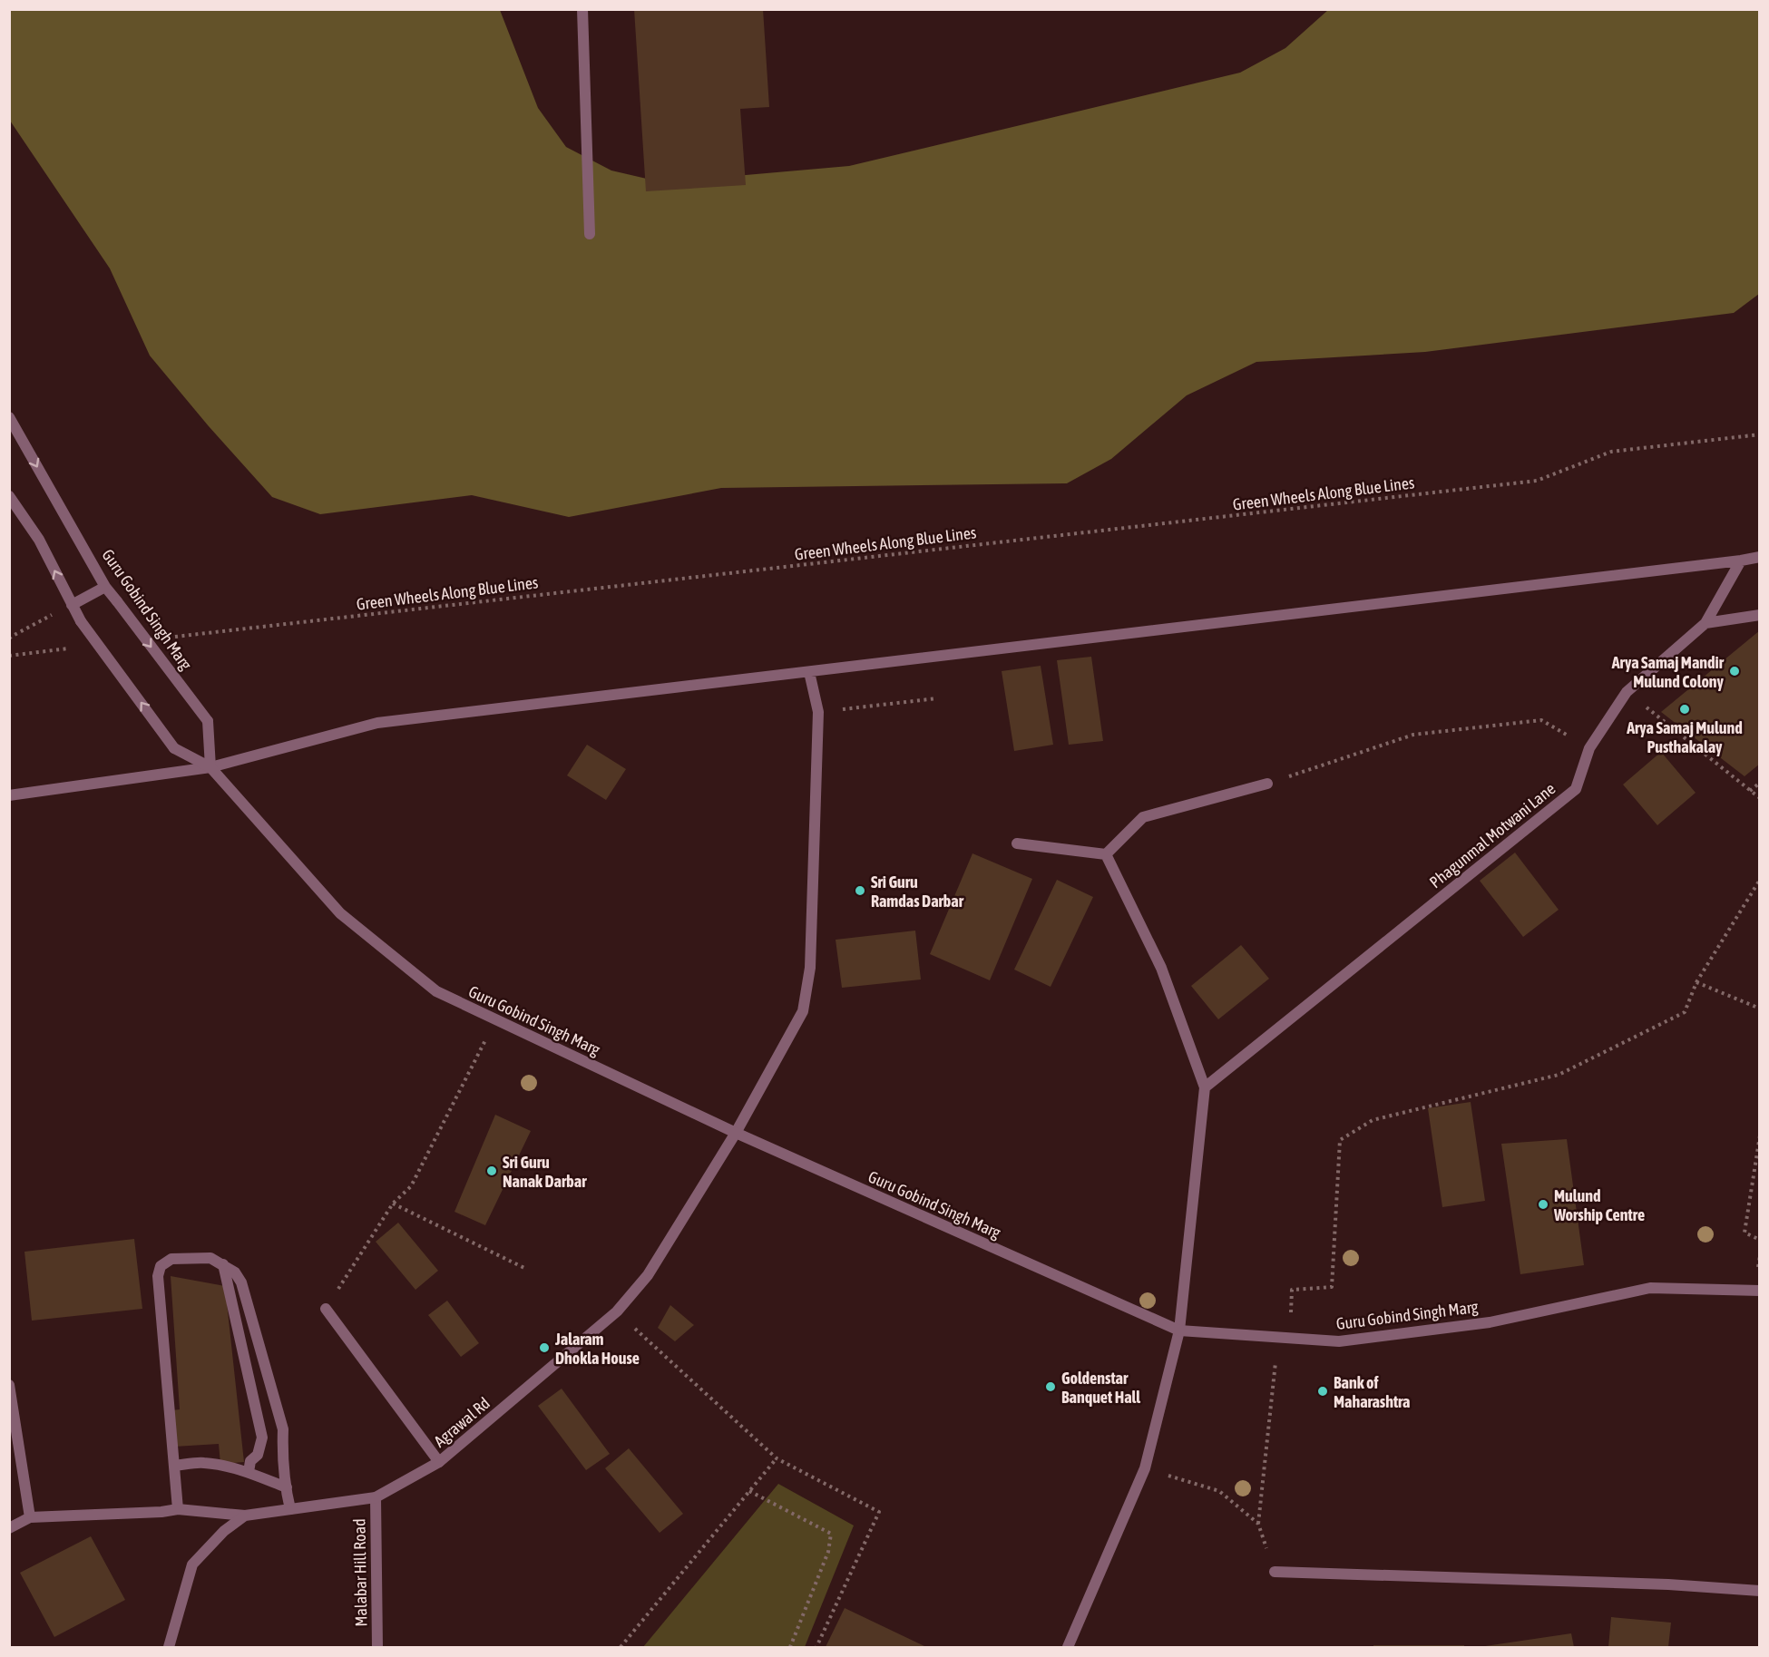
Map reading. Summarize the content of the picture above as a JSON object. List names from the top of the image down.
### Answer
{
  "streets": {
    "street": [
      "Guru Gobind Singh Marg",
      "Phagunmal Motwani Lane",
      "Agrawal Rd",
      "Malabar Hill Road"
    ],
    "path": ["Green Wheels Along Blue Lines"]
  },
  "crossings": [
    ["Guru Gobind Singh Marg", "Agrawal Rd"],
    ["Agrawal Rd", "Malabar Hill Road"]
  ],
  "places": [
    "Arya Samaj Mandir Mulund Colony",
    "Arya Samaj Mulund Pusthakalay",
    "Sri Guru Ramdas Darbar",
    "Sri Guru Nanak Darbar",
    "Mulund Worship Centre",
    "Jalaram Dhokla House",
    "Goldenstar Banquet Hall",
    "Bank of Maharashtra"
  ]
}
